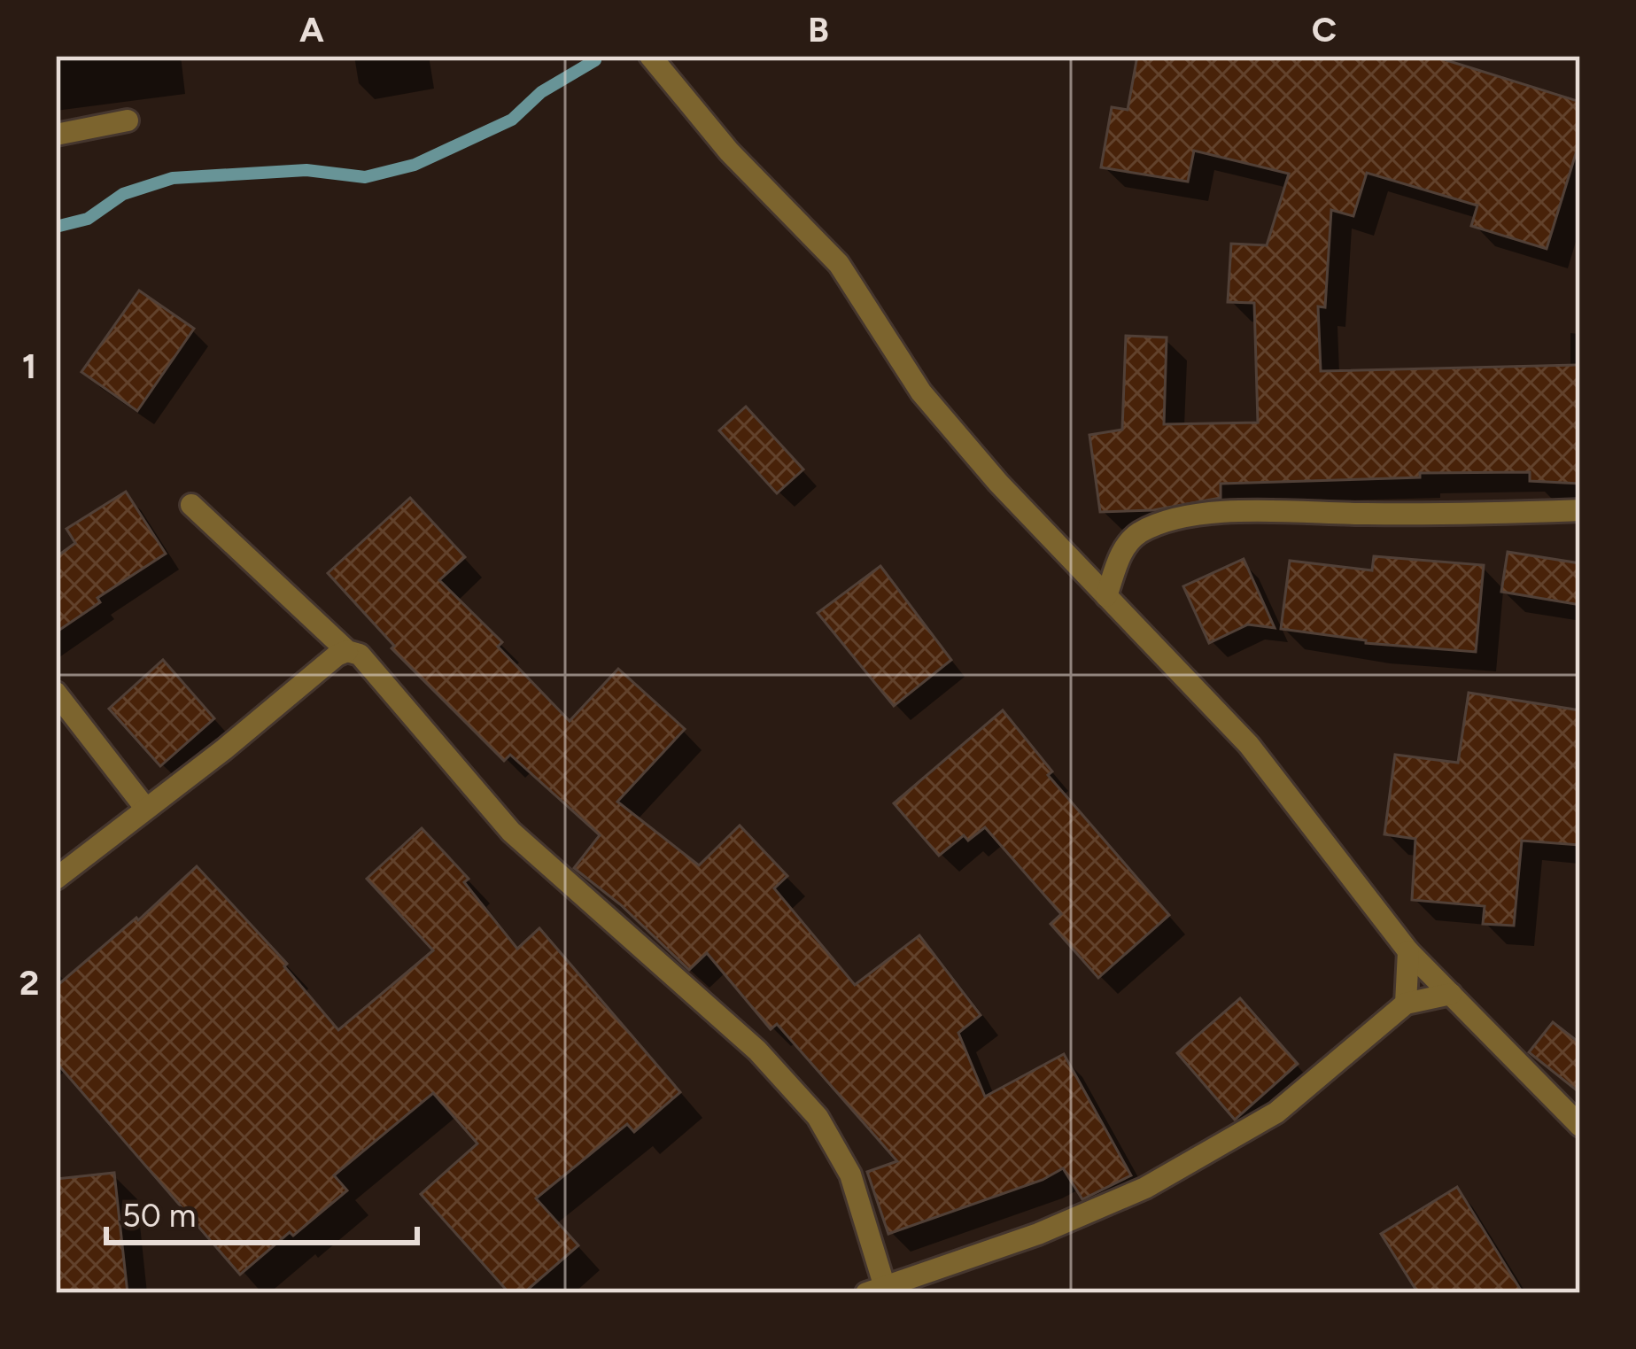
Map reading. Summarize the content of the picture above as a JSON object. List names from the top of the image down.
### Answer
{
  "scale_bar": "50 m",
  "grid": {
    "columns": ["A", "B", "C"],
    "rows": ["1", "2"]
  }
}
